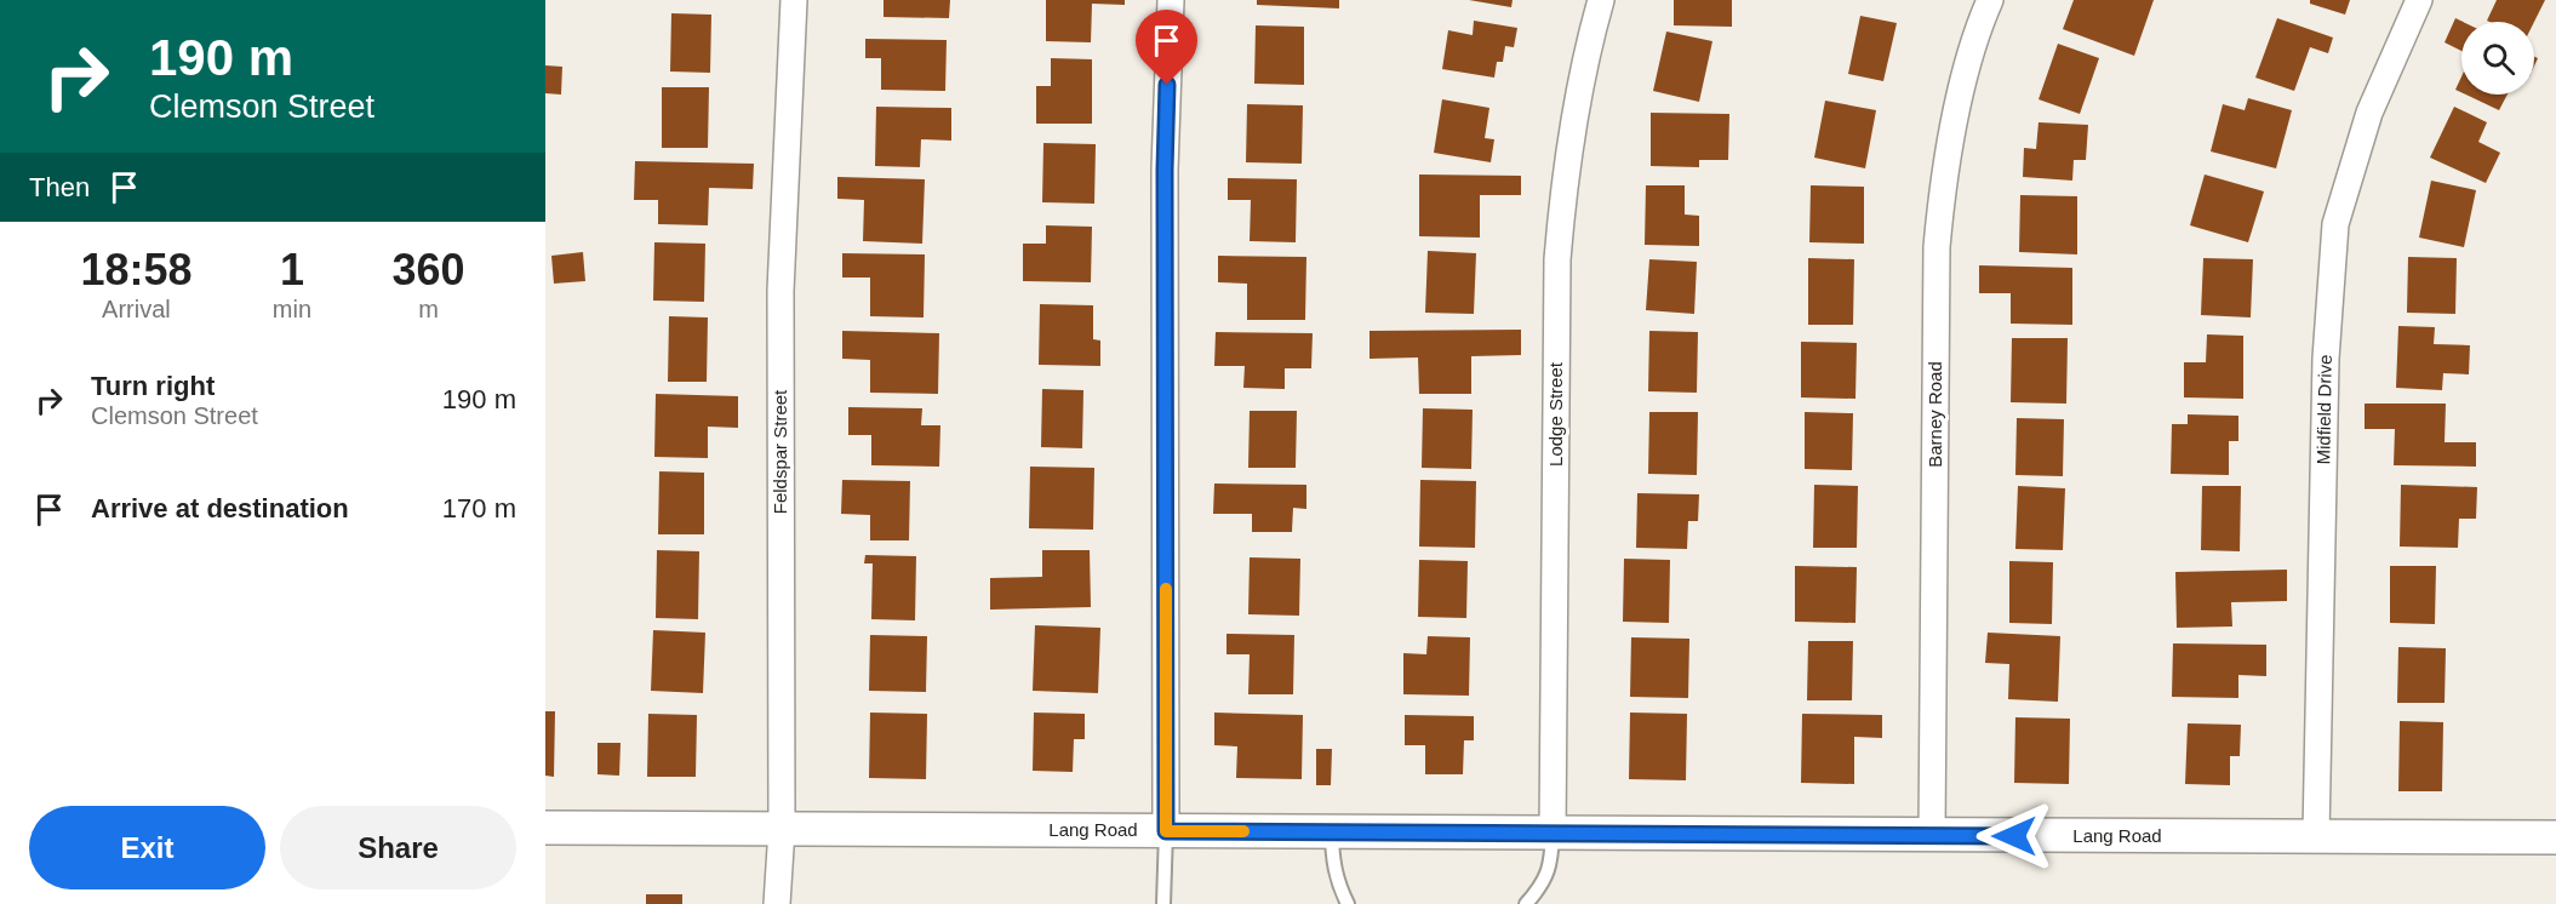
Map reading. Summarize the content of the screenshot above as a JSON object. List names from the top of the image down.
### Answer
{
  "streets": {
    "street": [
      "Midfield Drive",
      "Lodge Street",
      "Barney Road",
      "Feldspar Street",
      "Lang Road"
    ]
  },
  "crossings": [
    ["Midfield Drive", "Lang Road"],
    ["Lodge Street", "Lang Road"],
    ["Barney Road", "Lang Road"],
    ["Feldspar Street", "Lang Road"]
  ],
  "page": {
    "turn": ["190 m", "Clemson Street"],
    "then": "Then",
    "eta": [
      "18:58",
      "Arrival",
      "1",
      "min",
      "360",
      "m"
    ],
    "list": [
      {
        "name": "Turn right",
        "note": "Clemson Street",
        "value": "190 m"
      },
      {
        "name": "Arrive at destination",
        "value": "170 m"
      }
    ],
    "buttons": ["Exit", "Share"]
  }
}
